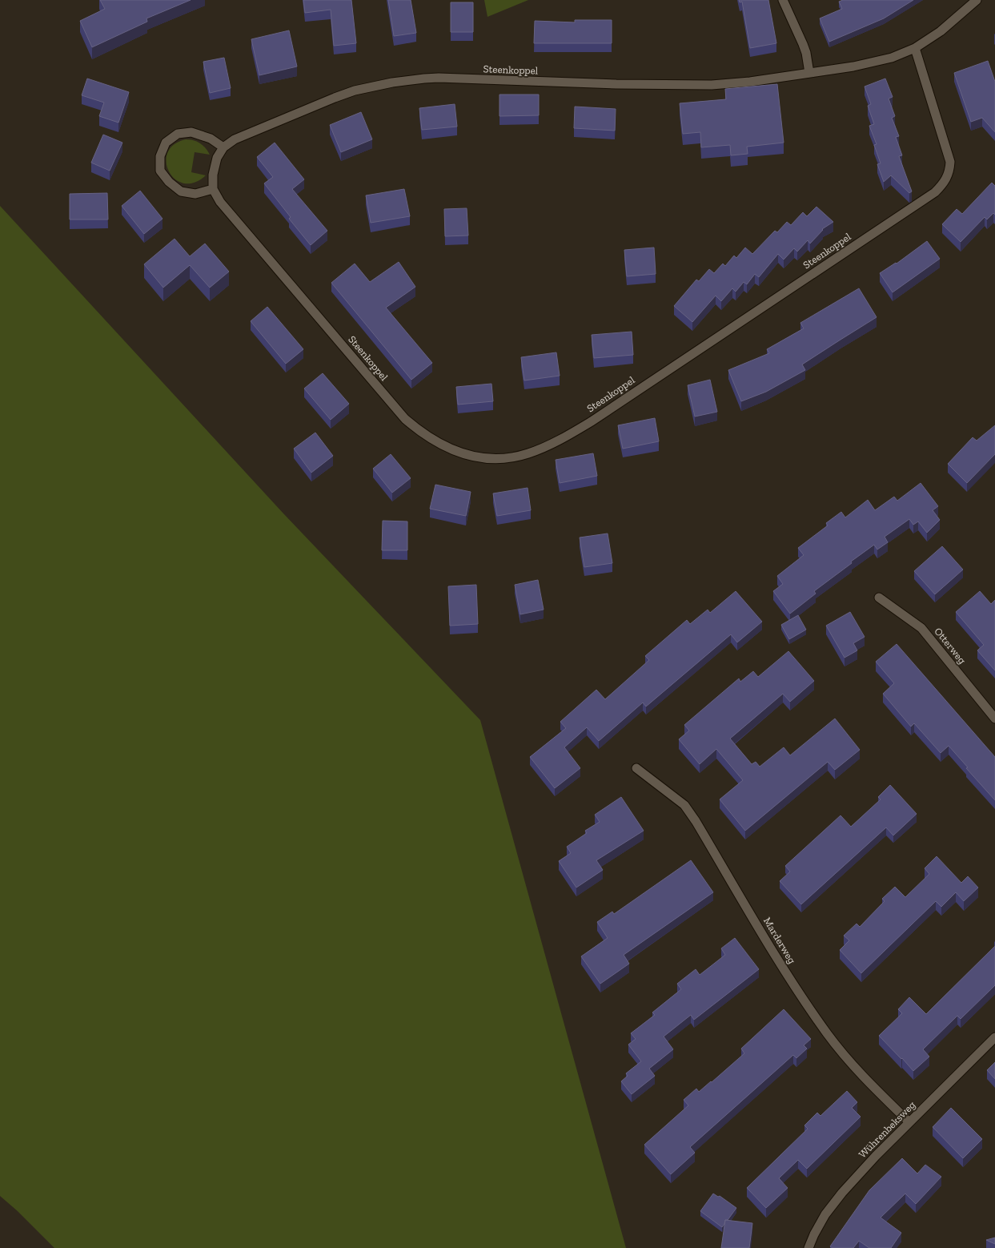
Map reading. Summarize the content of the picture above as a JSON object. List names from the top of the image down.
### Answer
{
  "streets": {
    "street": [
      "Steenkoppel",
      "Otterweg",
      "Marderweg",
      "Wührenbeksweg"
    ]
  },
  "crossings": [
    ["Marderweg", "Wührenbeksweg"]
  ]
}
